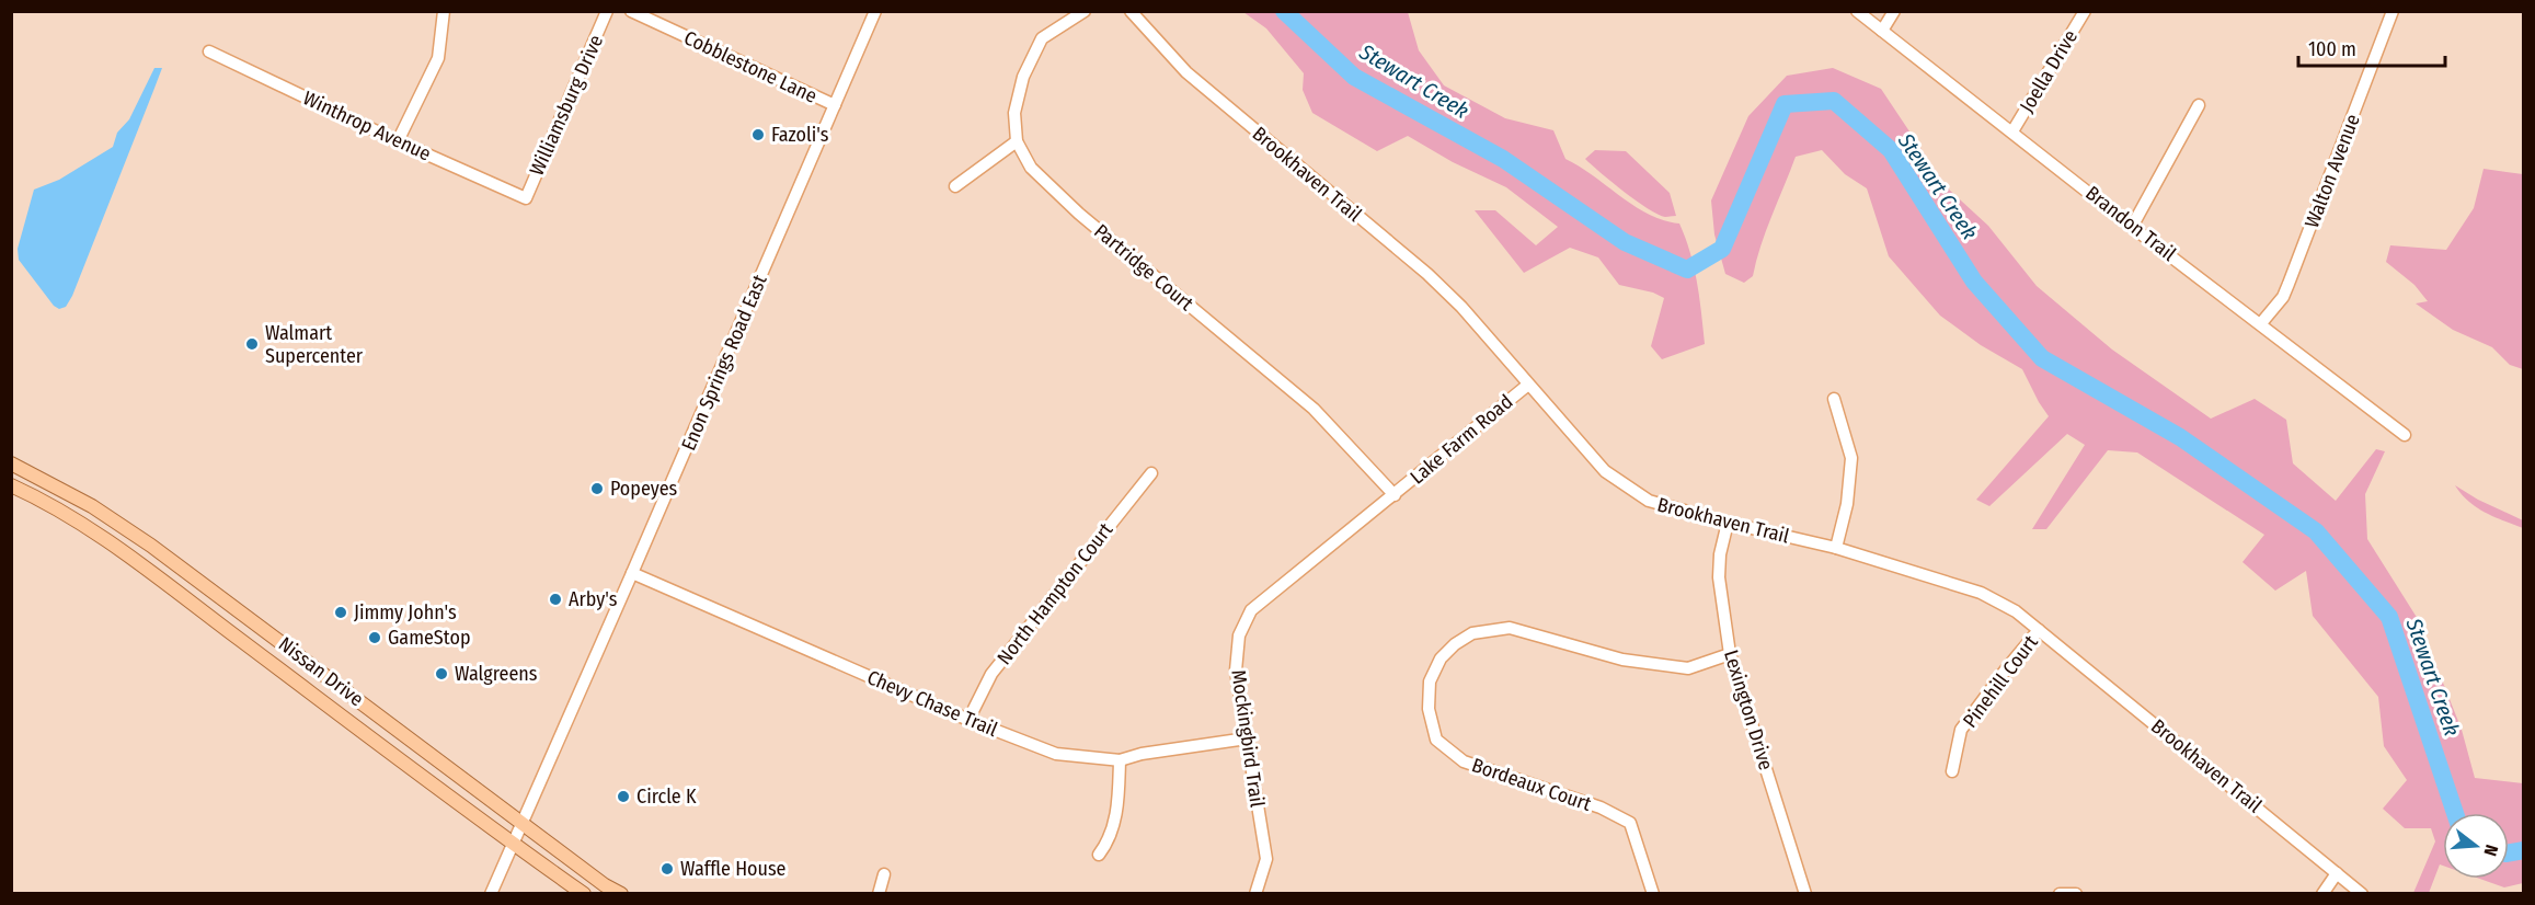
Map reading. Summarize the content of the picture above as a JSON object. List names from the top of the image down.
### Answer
{
  "streets": {
    "main road": ["Nissan Drive"],
    "street": [
      "Cobblestone Lane",
      "Joella Drive",
      "Williamsburg Drive",
      "Winthrop Avenue",
      "Walton Avenue",
      "Brookhaven Trail",
      "Brandon Trail",
      "Partridge Court",
      "Enon Springs Road East",
      "Lake Farm Road",
      "North Hampton Court",
      "Pinehill Court",
      "Chevy Chase Trail",
      "Lexington Drive",
      "Mockingbird Trail",
      "Bordeaux Court"
    ]
  },
  "crossings": [
    ["Cobblestone Lane", "Enon Springs Road East"],
    ["Joella Drive", "Brandon Trail"],
    ["Williamsburg Drive", "Winthrop Avenue"],
    ["Walton Avenue", "Brandon Trail"],
    ["Brookhaven Trail", "Lake Farm Road"],
    ["Brookhaven Trail", "Pinehill Court"],
    ["Brookhaven Trail", "Lexington Drive"],
    ["Partridge Court", "Lake Farm Road"],
    ["Partridge Court", "Mockingbird Trail"],
    ["Enon Springs Road East", "Nissan Drive"],
    ["Enon Springs Road East", "Chevy Chase Trail"],
    ["Lake Farm Road", "Mockingbird Trail"],
    ["North Hampton Court", "Chevy Chase Trail"],
    ["Chevy Chase Trail", "Mockingbird Trail"],
    ["Lexington Drive", "Bordeaux Court"]
  ],
  "water": ["Stewart Creek"],
  "places": [
    "Fazoli's",
    "Walmart Supercenter",
    "Popeyes",
    "Arby's",
    "Jimmy John's",
    "GameStop",
    "Walgreens",
    "Circle K",
    "Waffle House"
  ],
  "scale_bar": "100 m",
  "north": "right"
}
